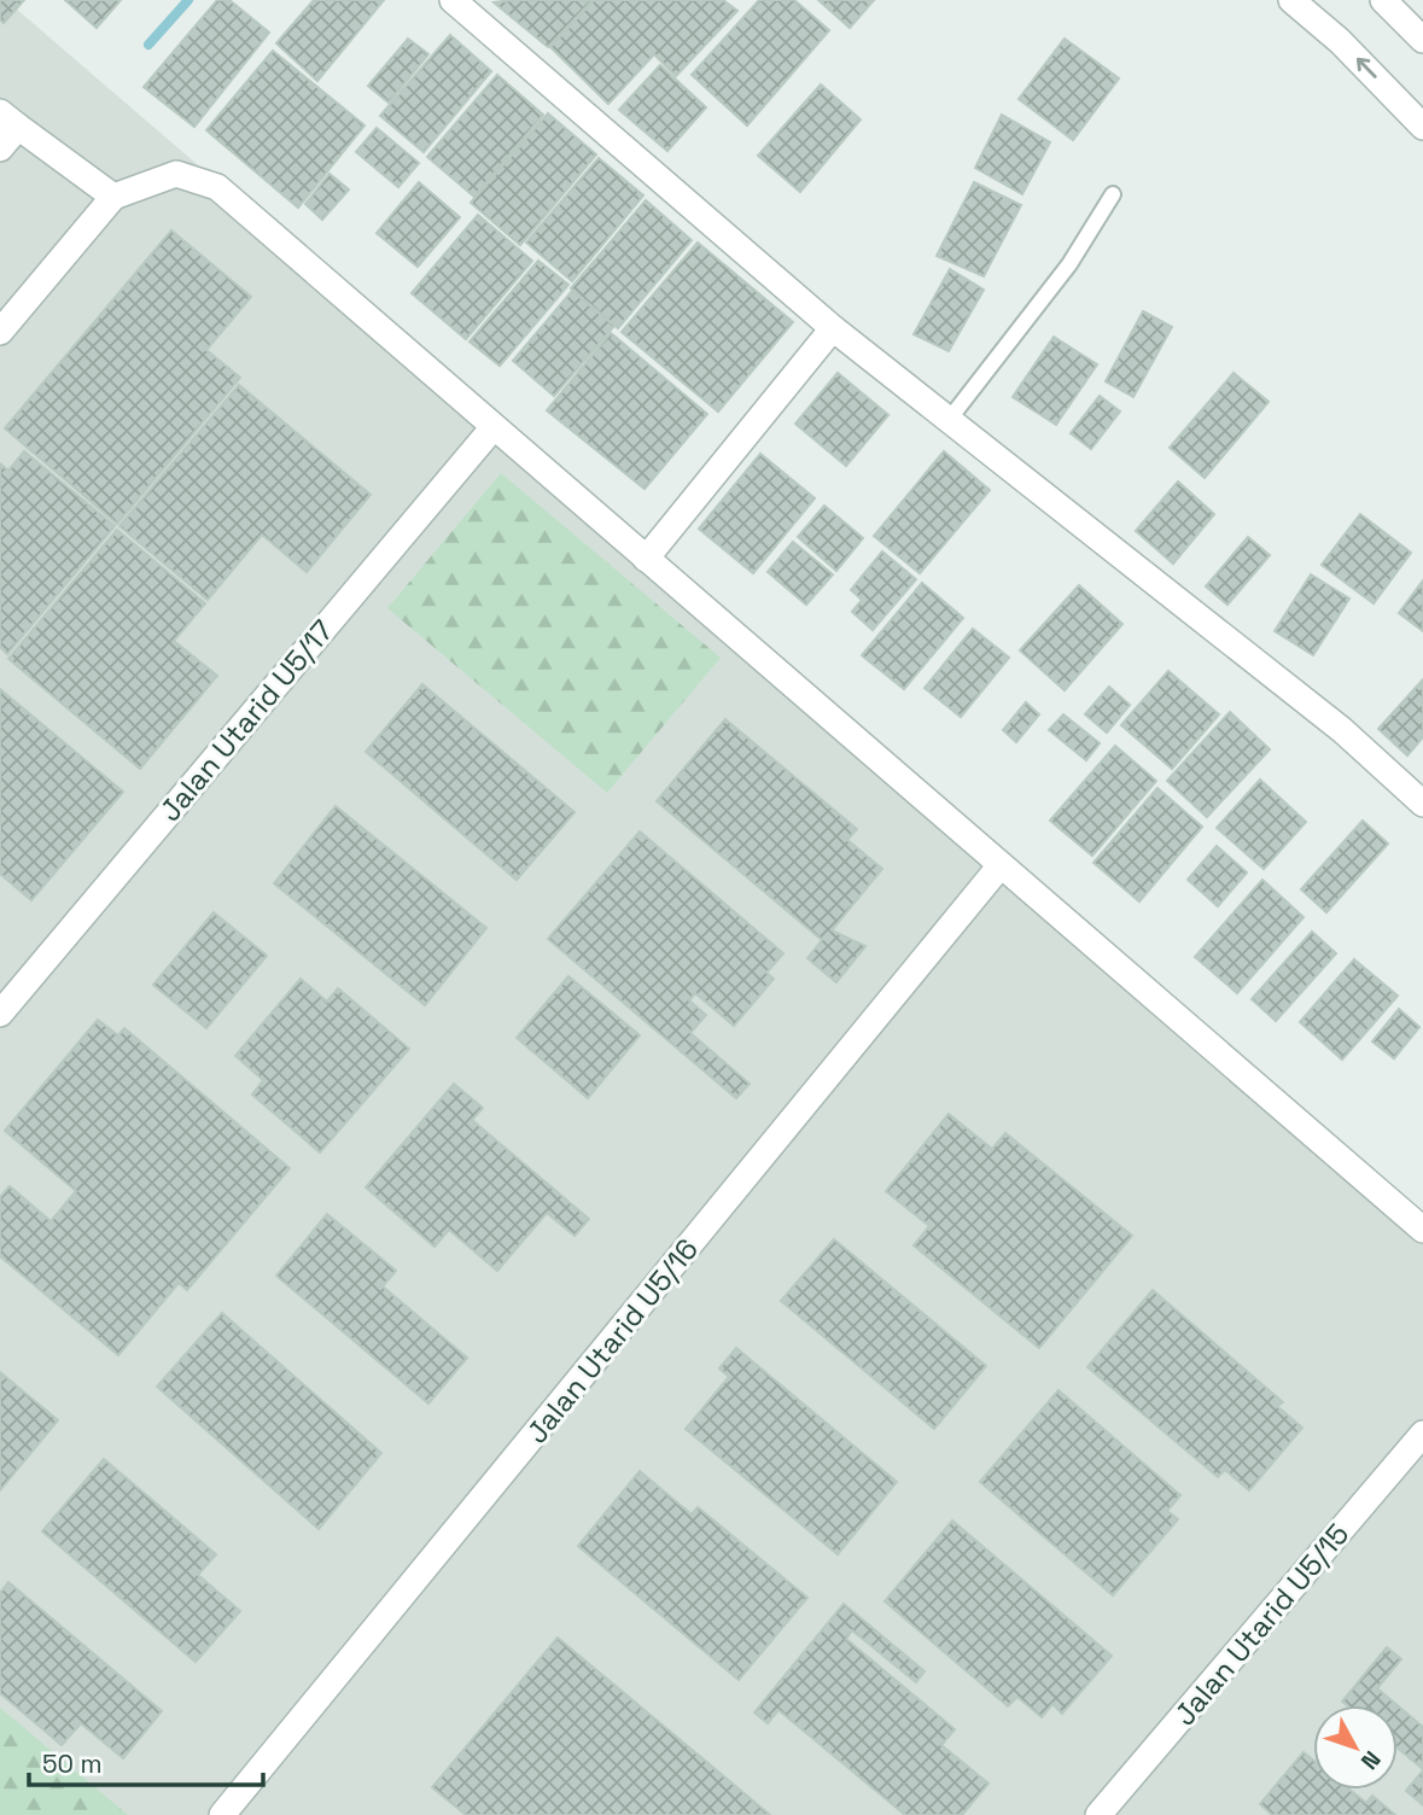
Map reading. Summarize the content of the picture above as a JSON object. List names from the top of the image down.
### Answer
{
  "streets": {
    "street": ["Jalan Utarid U5/17", "Jalan Utarid U5/16", "Jalan Utarid U5/15"]
  },
  "scale_bar": "50 m",
  "north": "bottom right"
}
